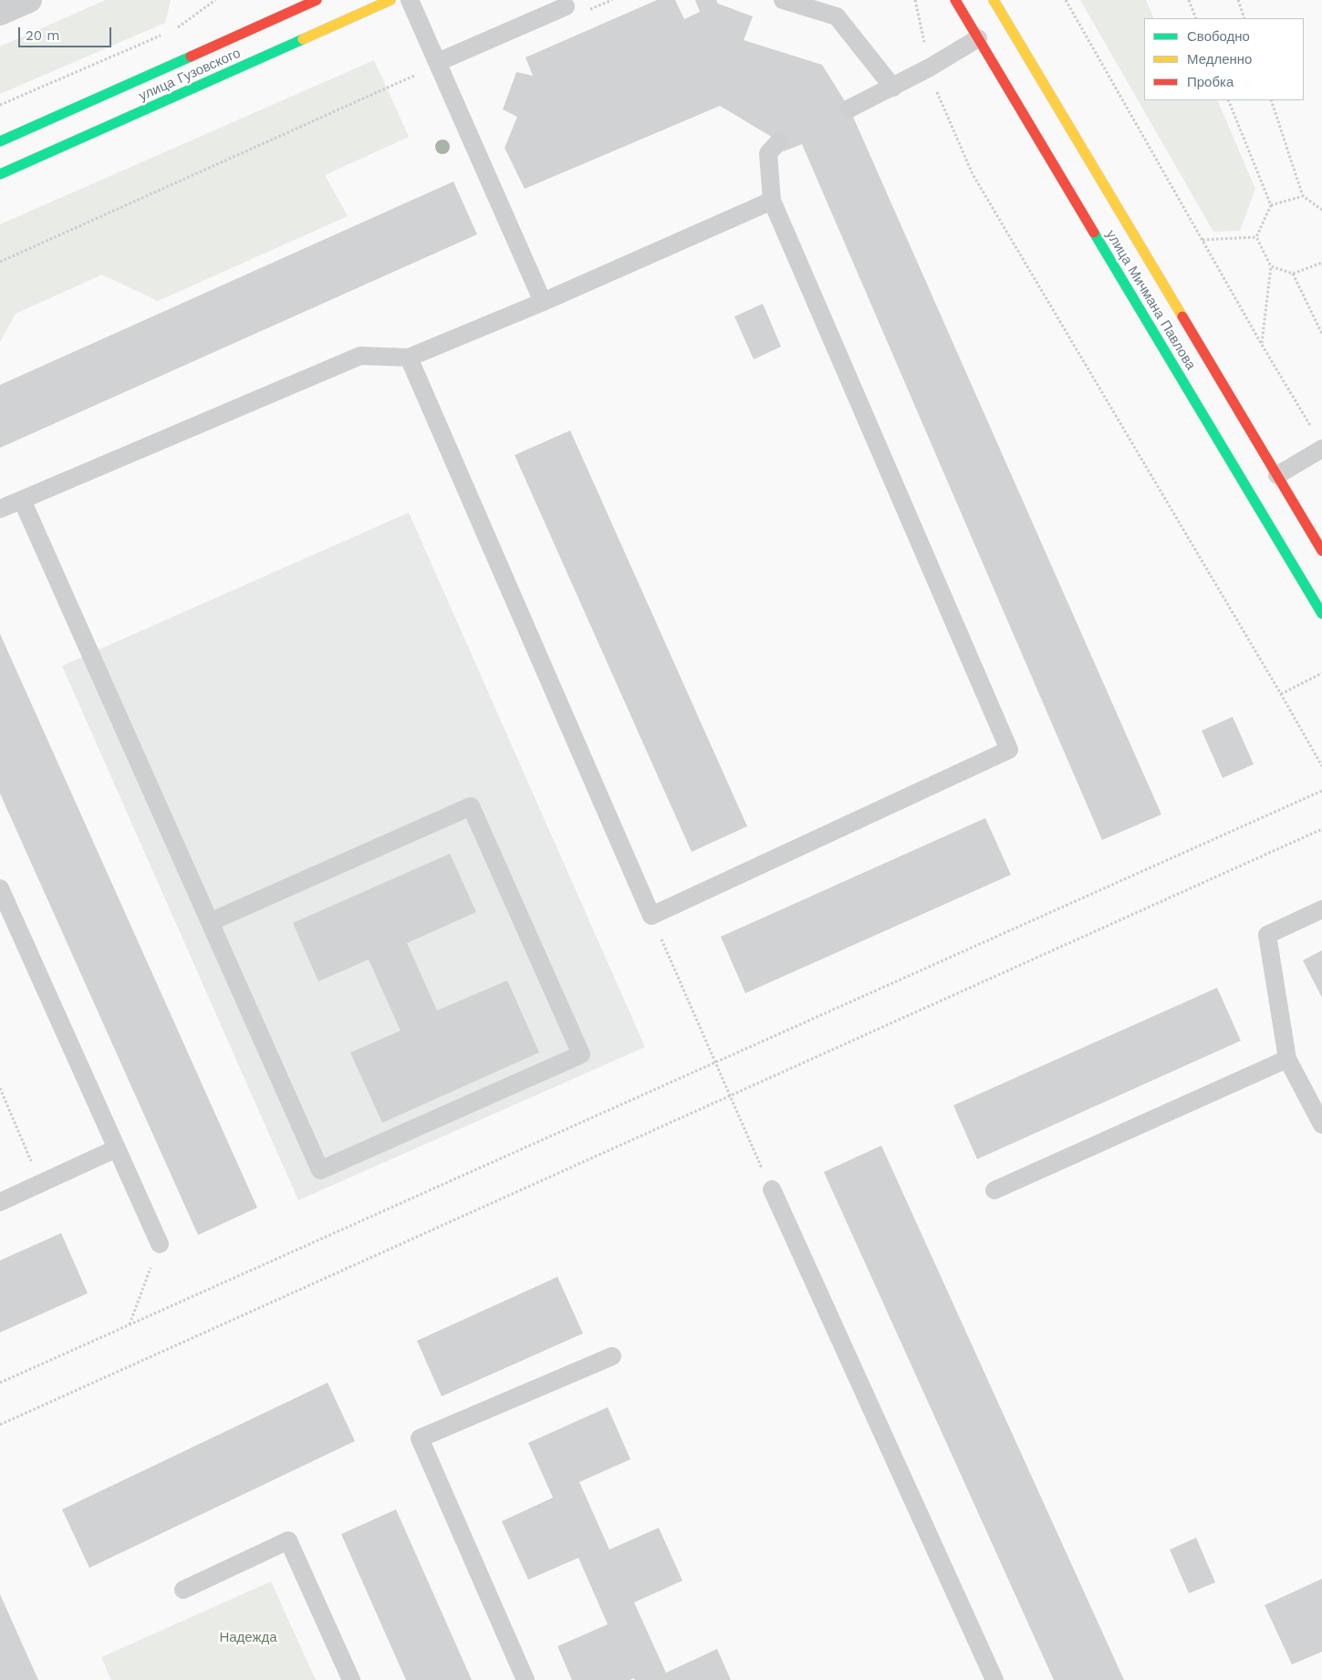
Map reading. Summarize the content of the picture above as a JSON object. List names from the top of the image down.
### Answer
{
  "streets": {
    "main road": ["улица Гузовского", "улица Мичмана Павлова"]
  },
  "parks": ["Надежда"],
  "legend": ["Свободно", "Медленно", "Пробка"],
  "scale_bar": "20 m"
}
